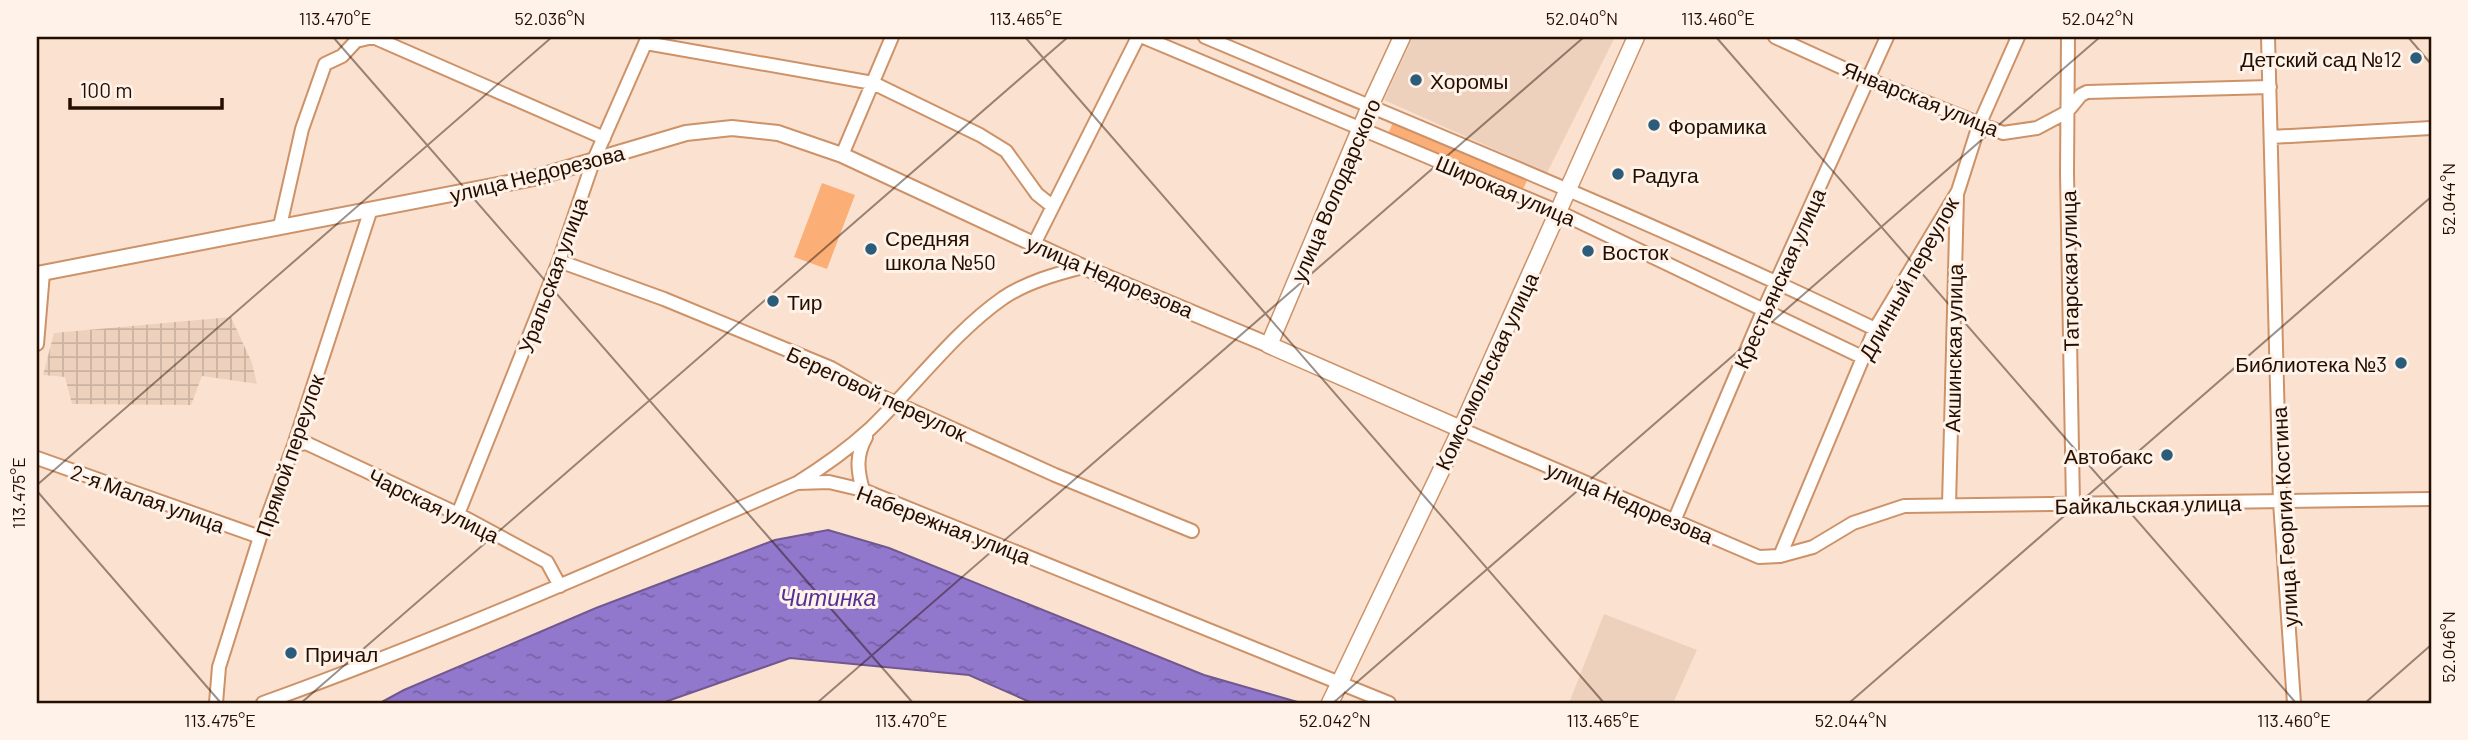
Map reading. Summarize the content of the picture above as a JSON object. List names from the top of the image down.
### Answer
{
  "streets": {
    "main road": ["улица Недорезова", "улица Володарского", "Комсомольская улица"],
    "street": [
      "Январская улица",
      "Широкая улица",
      "Татарская улица",
      "Уральская улица",
      "Крестьянская улица",
      "Длинный переулок",
      "Акшинская улица",
      "Береговой переулок",
      "Прямой переулок",
      "2-я Малая улица",
      "Байкальская улица",
      "Чарская улица",
      "улица Георгия Костина",
      "Набережная улица"
    ]
  },
  "crossings": [
    ["Январская улица", "Татарская улица"],
    ["Январская улица", "Крестьянская улица"],
    ["Январская улица", "Длинный переулок"],
    ["Январская улица", "улица Георгия Костина"],
    ["улица Недорезова", "улица Володарского"],
    ["улица Недорезова", "Уральская улица"],
    ["улица Недорезова", "Крестьянская улица"],
    ["улица Недорезова", "Длинный переулок"],
    ["улица Недорезова", "Акшинская улица"],
    ["улица Недорезова", "Комсомольская улица"],
    ["улица Недорезова", "Прямой переулок"],
    ["улица Недорезова", "Байкальская улица"],
    ["улица Володарского", "Широкая улица"],
    ["Широкая улица", "Крестьянская улица"],
    ["Широкая улица", "Длинный переулок"],
    ["Широкая улица", "Комсомольская улица"],
    ["Татарская улица", "Байкальская улица"],
    ["Уральская улица", "Береговой переулок"],
    ["Уральская улица", "Чарская улица"],
    ["Длинный переулок", "Акшинская улица"],
    ["Акшинская улица", "Байкальская улица"],
    ["Комсомольская улица", "Набережная улица"],
    ["Прямой переулок", "2-я Малая улица"],
    ["Прямой переулок", "Чарская улица"],
    ["Байкальская улица", "улица Георгия Костина"],
    ["Чарская улица", "Набережная улица"]
  ],
  "water": ["Читинка"],
  "places": [
    "Детский сад №12",
    "Хоромы",
    "Форамика",
    "Радуга",
    "Средняя школа №50",
    "Восток",
    "Тир",
    "Библиотека №3",
    "Автобакс",
    "Причал"
  ],
  "scale_bar": "100 m",
  "coordinates": [
    "113.470°E",
    "52.036°N",
    "113.465°E",
    "52.040°N",
    "113.460°E",
    "52.042°N",
    "52.044°N",
    "113.475°E",
    "52.046°N"
  ]
}
